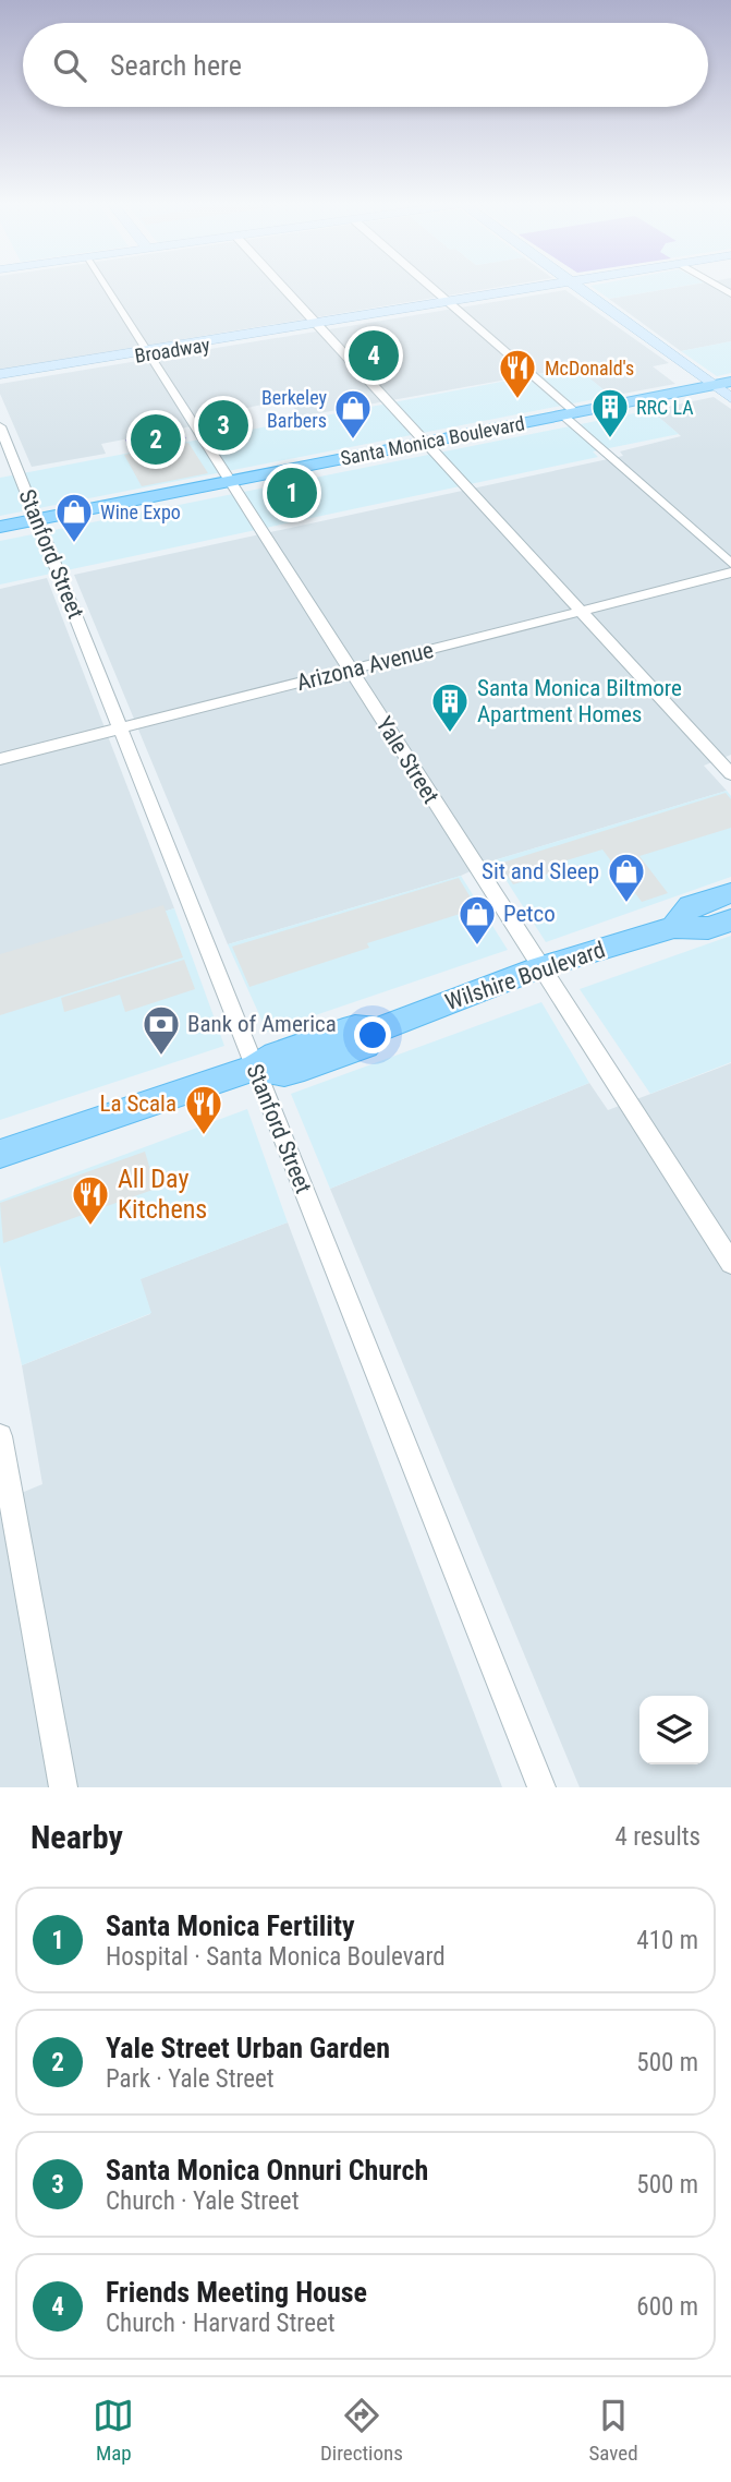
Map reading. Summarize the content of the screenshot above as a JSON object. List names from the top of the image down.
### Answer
{
  "streets": {
    "main road": ["Santa Monica Boulevard", "Wilshire Boulevard"],
    "street": [
      "Broadway",
      "Stanford Street",
      "Arizona Avenue",
      "Yale Street"
    ]
  },
  "crossings": [
    ["Broadway", "Yale Street"],
    ["Santa Monica Boulevard", "Stanford Street"],
    ["Santa Monica Boulevard", "Yale Street"],
    ["Stanford Street", "Arizona Avenue"],
    ["Stanford Street", "Wilshire Boulevard"],
    ["Arizona Avenue", "Yale Street"],
    ["Yale Street", "Wilshire Boulevard"]
  ],
  "places": {
    "restaurant": ["McDonald's", "La Scala", "All Day Kitchens"],
    "building": ["RRC LA", "Santa Monica Biltmore Apartment Homes"],
    "shop": [
      "Berkeley Barbers",
      "Wine Expo",
      "Sit and Sleep",
      "Petco"
    ],
    "bank": ["Bank of America"]
  },
  "page": {
    "search": "Search here",
    "pins": [
      "4",
      "3",
      "2",
      "1"
    ],
    "heading": ["Nearby", "4 results"],
    "list": [
      {
        "mark": "1",
        "name": "Santa Monica Fertility",
        "note": "Hospital · Santa Monica Boulevard",
        "value": "410 m"
      },
      {
        "mark": "2",
        "name": "Yale Street Urban Garden",
        "note": "Park · Yale Street",
        "value": "500 m"
      },
      {
        "mark": "3",
        "name": "Santa Monica Onnuri Church",
        "note": "Church · Yale Street",
        "value": "500 m"
      },
      {
        "mark": "4",
        "name": "Friends Meeting House",
        "note": "Church · Harvard Street",
        "value": "600 m"
      }
    ],
    "nav": ["Map", "Directions", "Saved"]
  }
}
